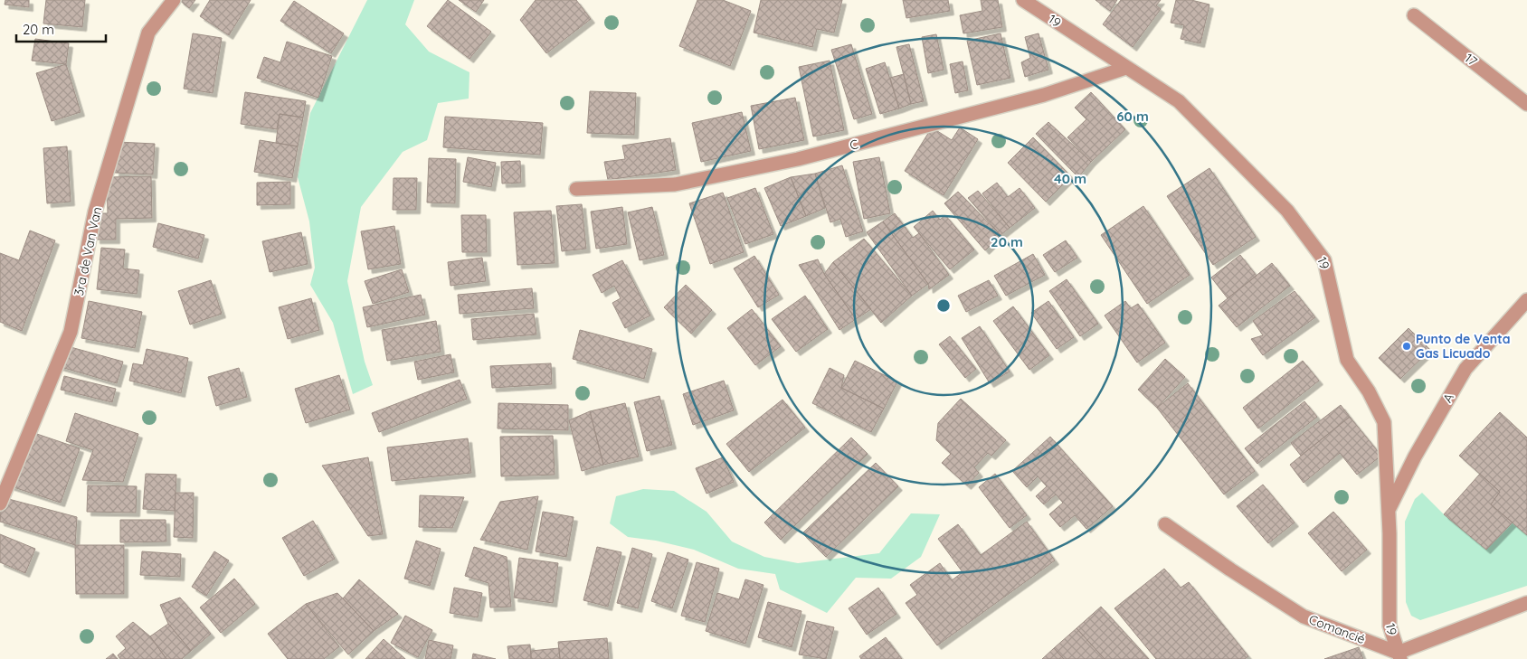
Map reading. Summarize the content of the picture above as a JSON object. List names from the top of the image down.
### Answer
{
  "streets": {
    "street": [
      "19",
      "17",
      "C",
      "3ra de Van Van",
      "A",
      "Comancié"
    ]
  },
  "crossings": [
    ["19", "C"],
    ["19", "A"],
    ["19", "Comancié"]
  ],
  "places": ["Punto de Venta Gas Licuado"],
  "scale_bar": "20 m",
  "rings": ["60 m", "40 m", "20 m"]
}
